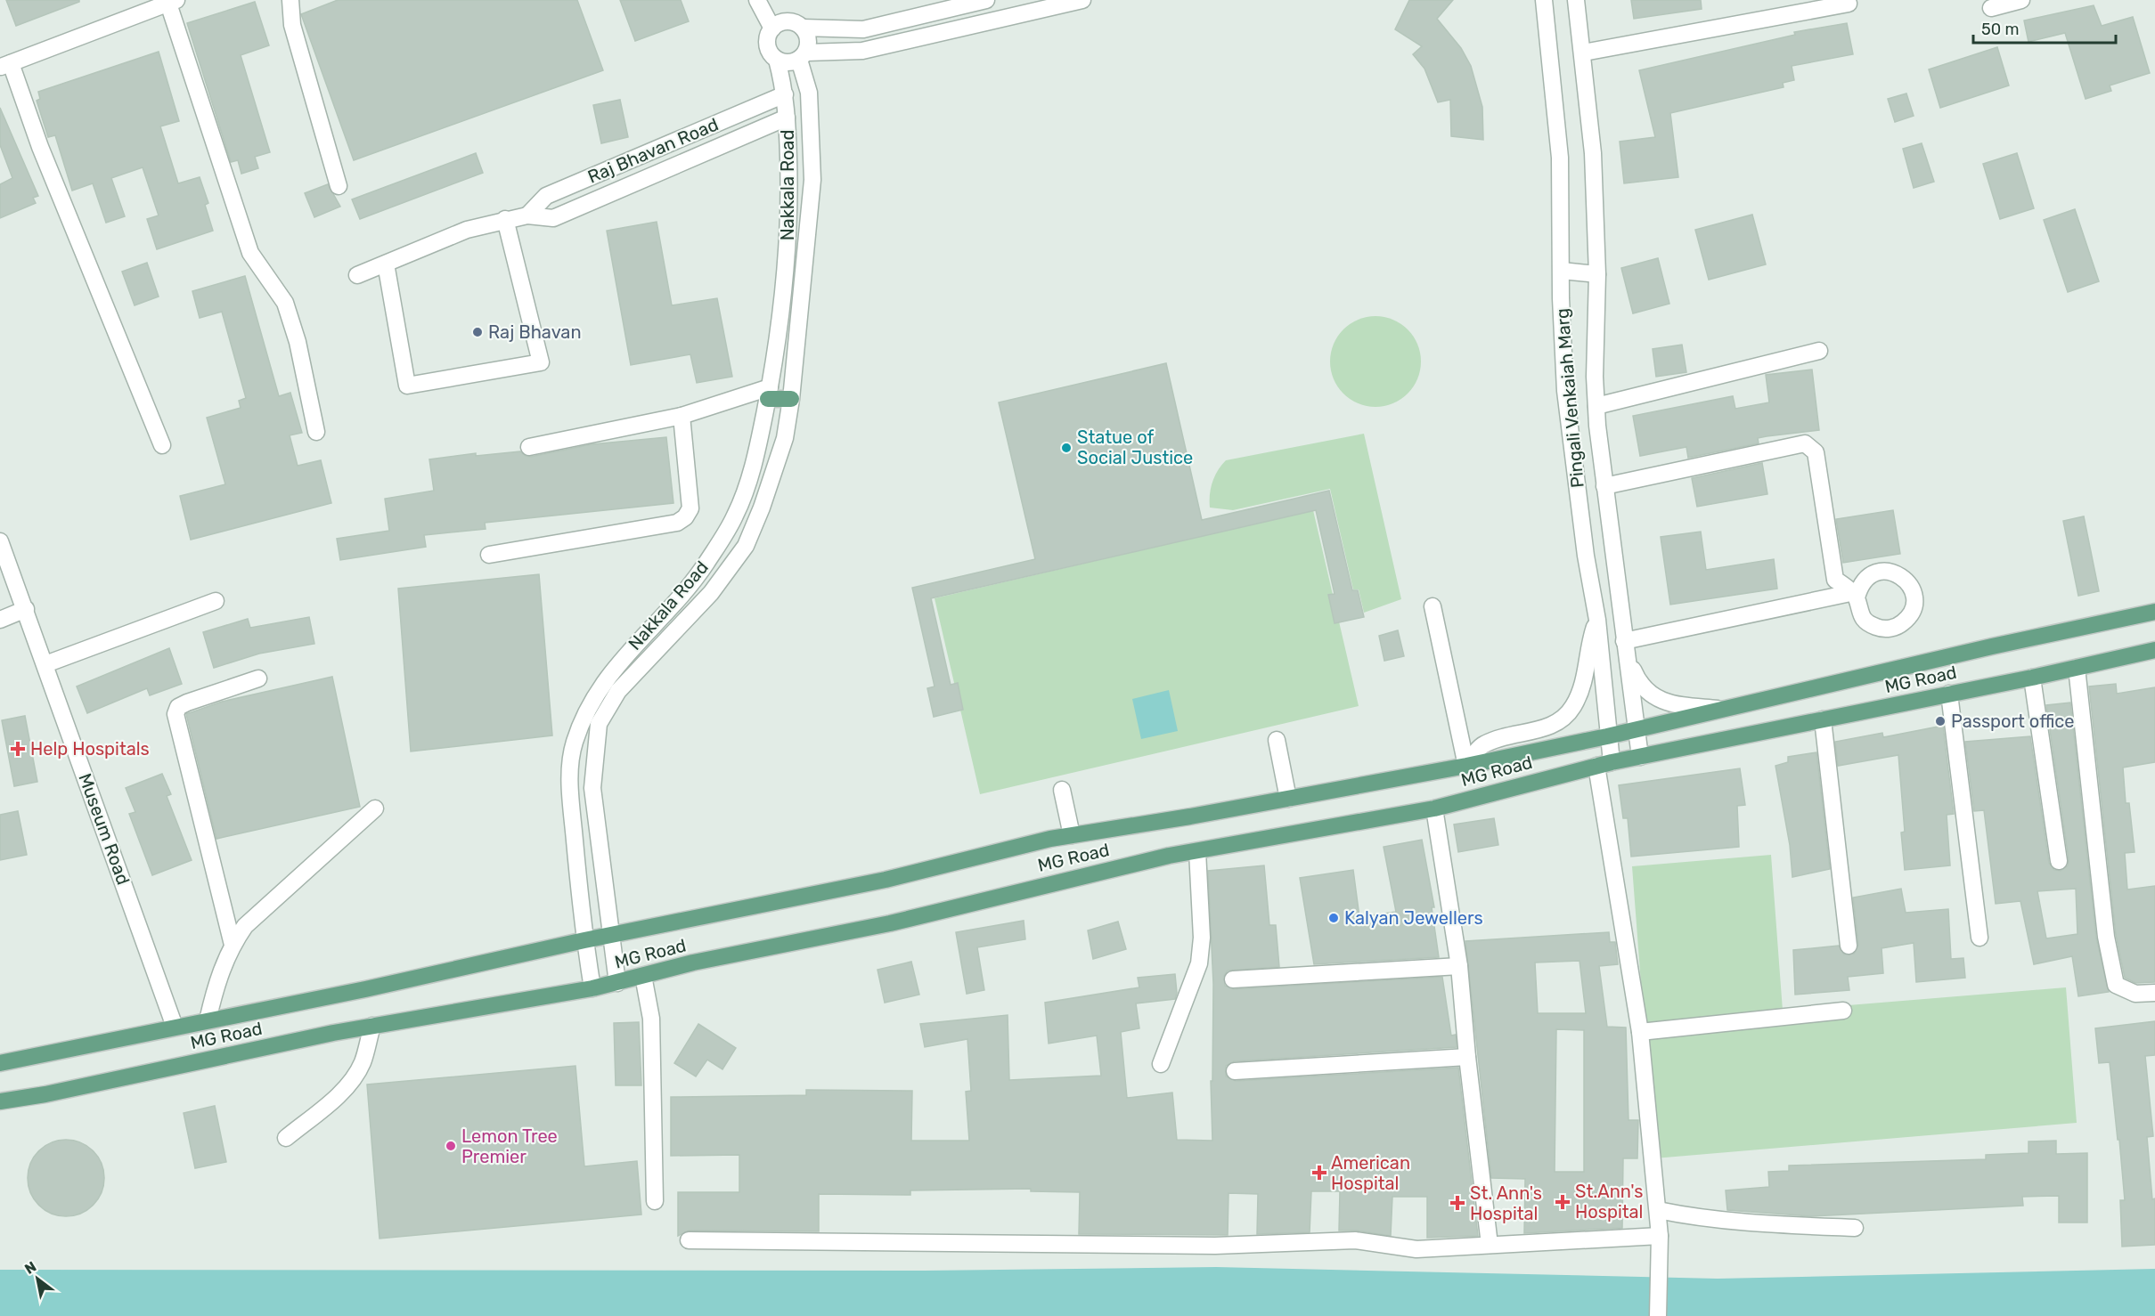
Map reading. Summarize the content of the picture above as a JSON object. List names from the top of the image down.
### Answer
{
  "streets": {
    "main road": ["MG Road"],
    "street": [
      "Raj Bhavan Road",
      "Nakkala Road",
      "Pingali Venkaiah Marg",
      "Museum Road"
    ]
  },
  "crossings": [
    ["Raj Bhavan Road", "Nakkala Road"],
    ["Nakkala Road", "MG Road"],
    ["Pingali Venkaiah Marg", "MG Road"],
    ["MG Road", "Museum Road"]
  ],
  "places": {
    "other": [
      "Raj Bhavan",
      "Statue of Social Justice",
      "Passport office",
      "Kalyan Jewellers",
      "Lemon Tree Premier"
    ],
    "health": [
      "Help Hospitals",
      "American Hospital",
      "St.Ann's Hospital",
      "St. Ann's Hospital"
    ]
  },
  "scale_bar": "50 m",
  "north": "top left"
}
